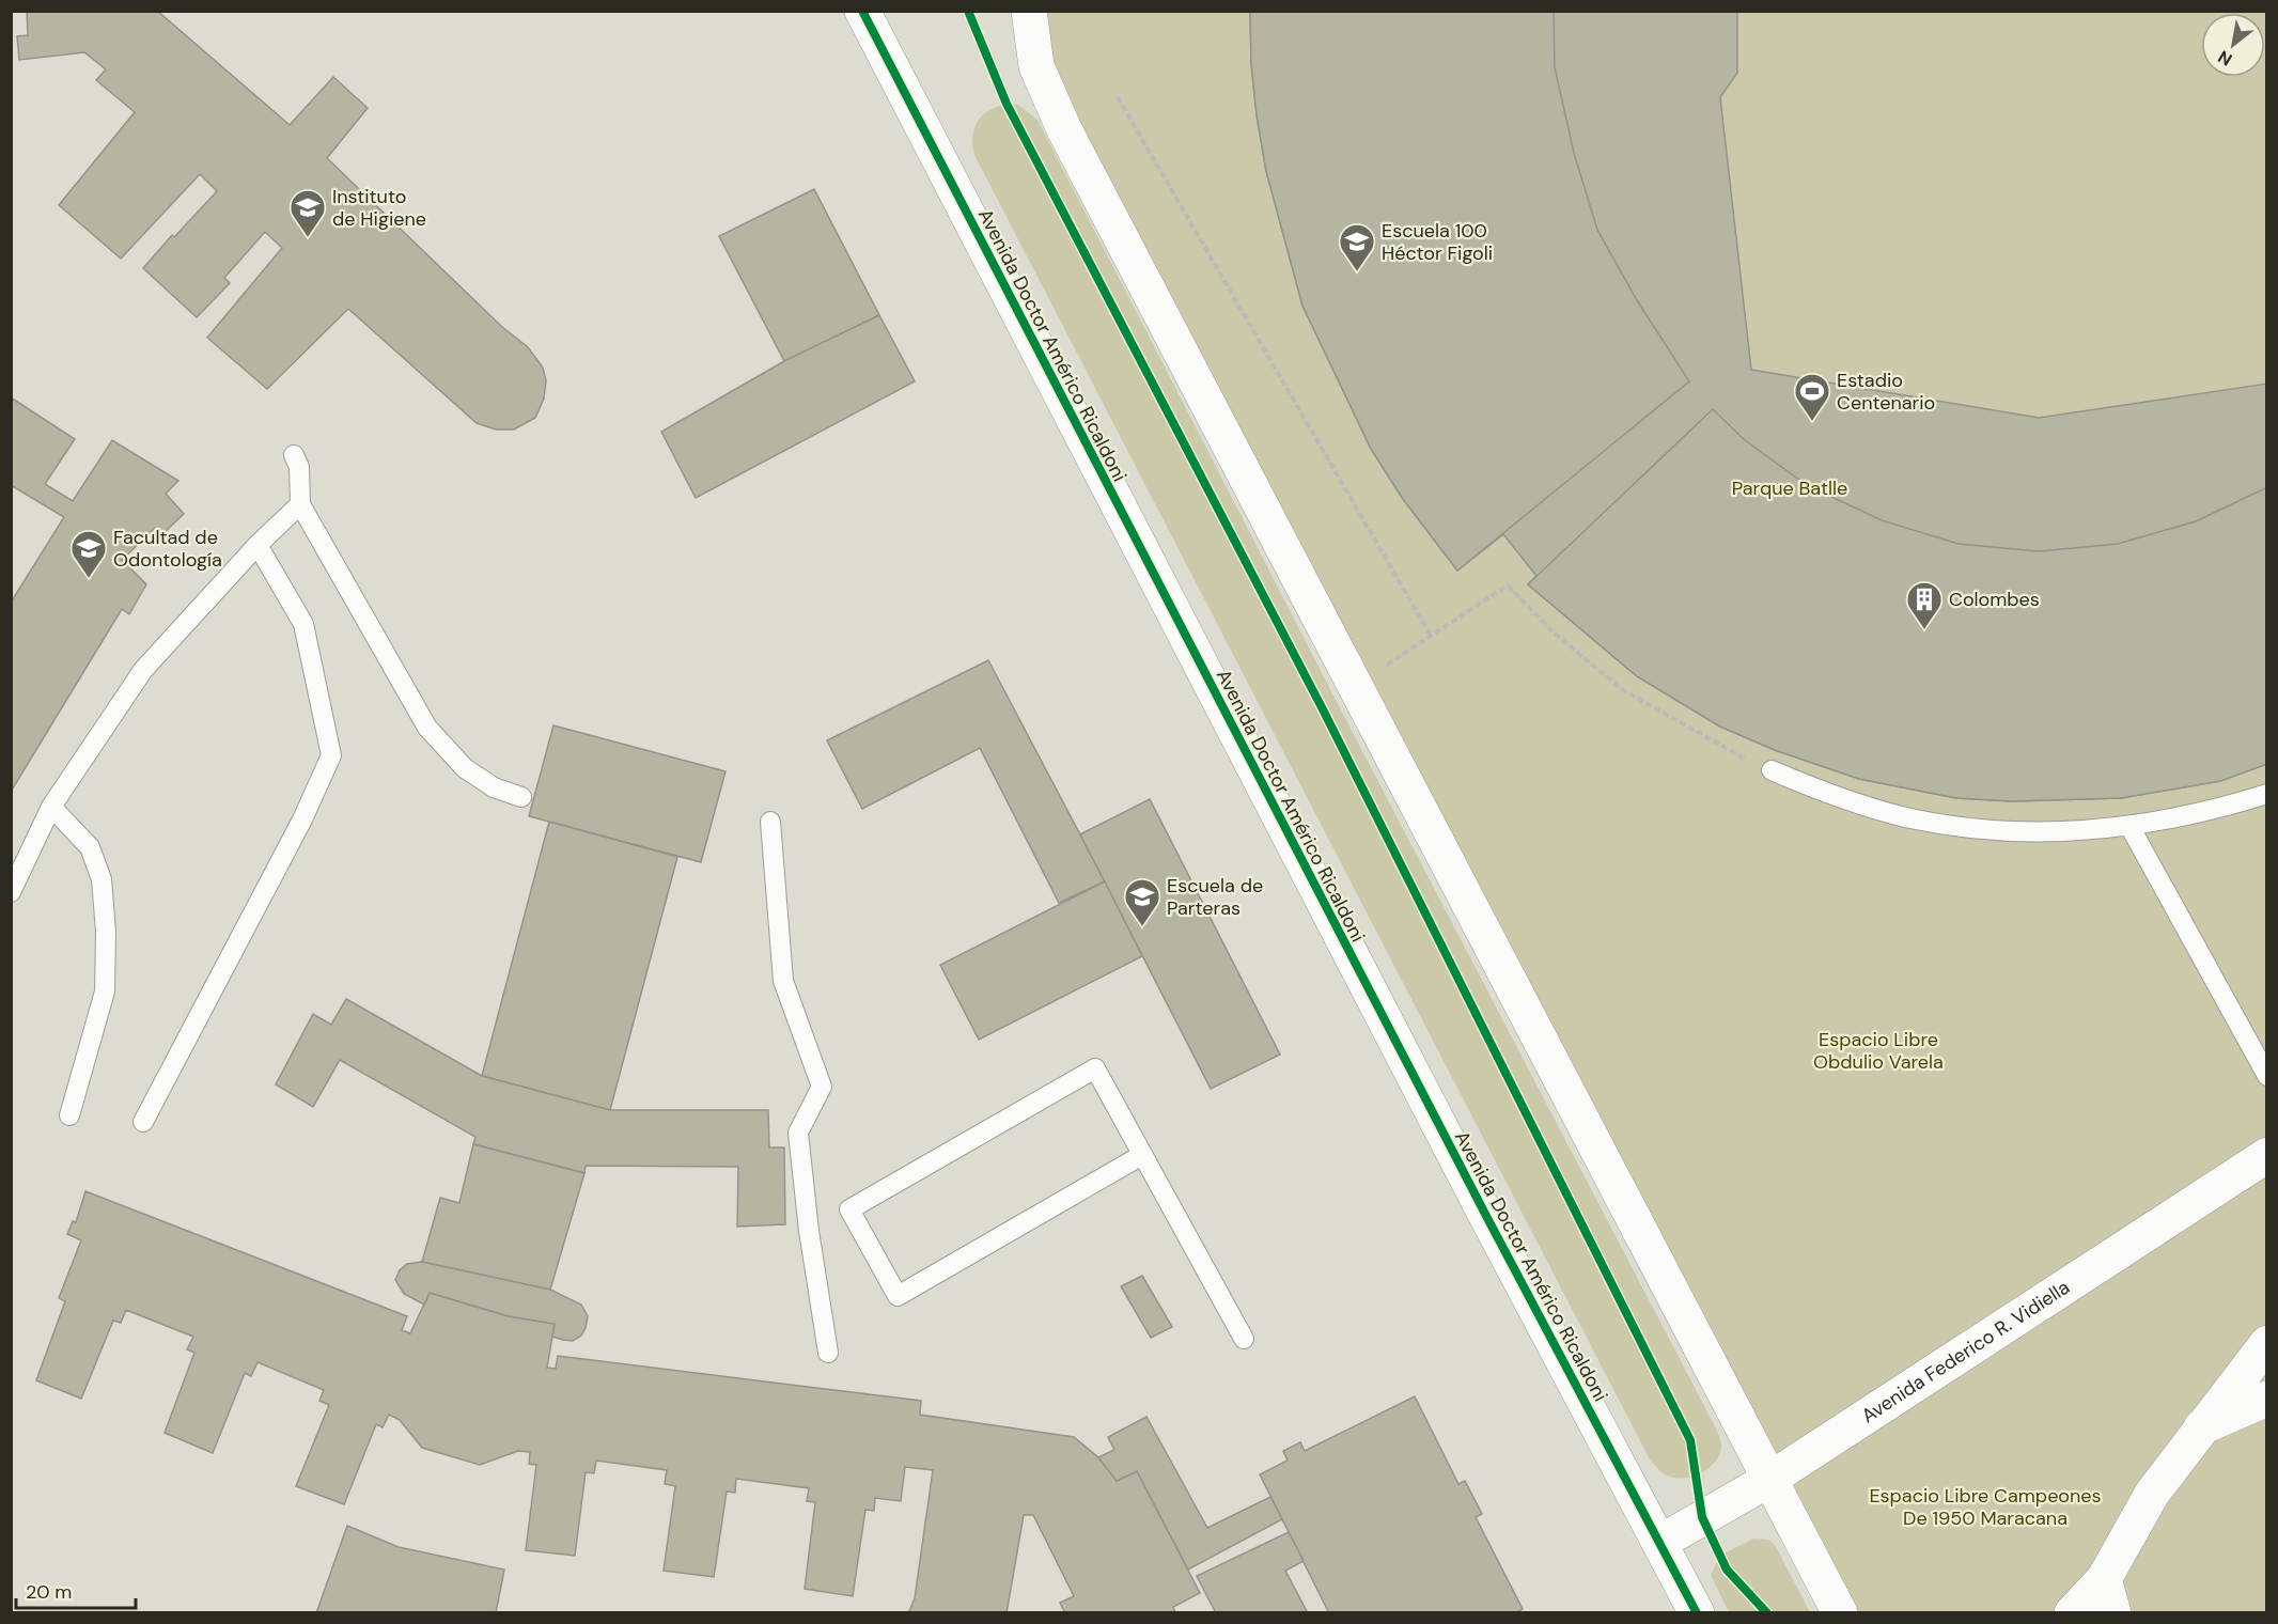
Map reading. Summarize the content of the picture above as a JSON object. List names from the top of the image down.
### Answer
{
  "streets": {
    "street": ["Avenida Doctor Américo Ricaldoni", "Avenida Federico R. Vidiella"]
  },
  "crossings": [
    ["Avenida Doctor Américo Ricaldoni", "Avenida Federico R. Vidiella"]
  ],
  "parks": ["Parque Batlle", "Espacio Libre Obdulio Varela", "Espacio Libre Campeones De 1950 Maracana"],
  "places": {
    "school or university": [
      "Instituto de Higiene",
      "Escuela 100 Héctor Figoli",
      "Facultad de Odontología",
      "Escuela de Parteras"
    ],
    "sports": ["Estadio Centenario"],
    "building": ["Colombes"]
  },
  "scale_bar": "20 m",
  "north": "bottom left"
}
